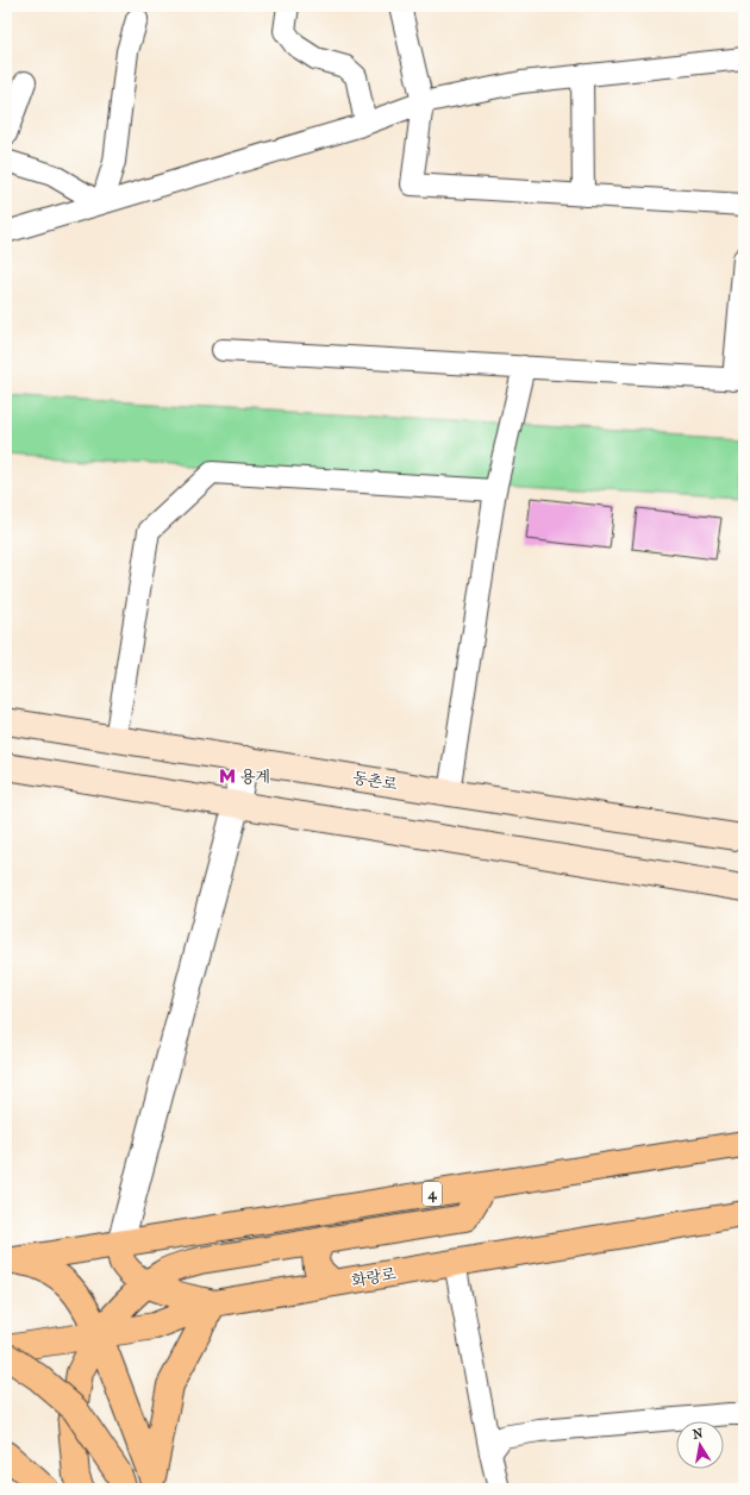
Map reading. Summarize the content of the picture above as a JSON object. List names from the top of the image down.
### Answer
{
  "streets": {
    "main road": ["동촌로", "4", "화랑로"]
  },
  "places": {
    "metro station": ["용계"]
  },
  "north": "top"
}
